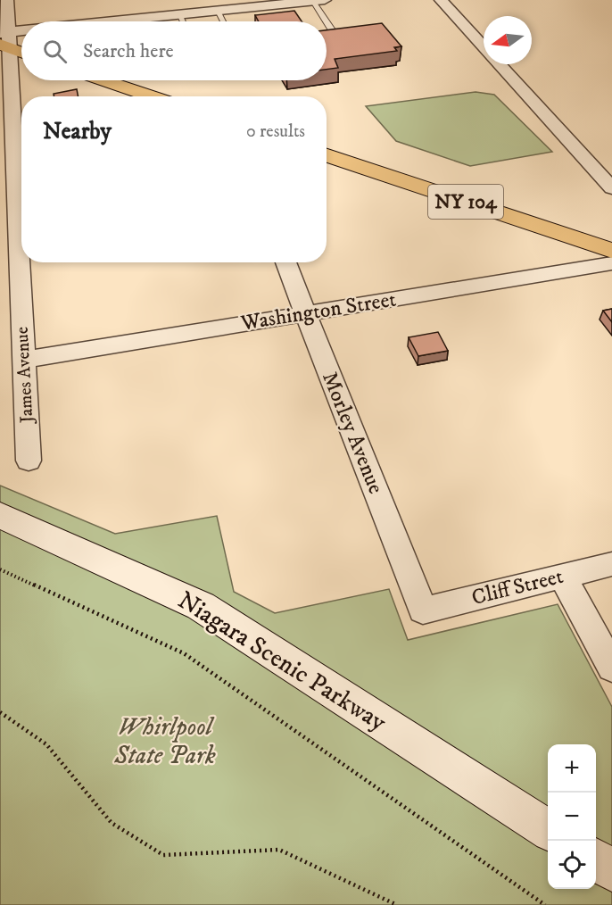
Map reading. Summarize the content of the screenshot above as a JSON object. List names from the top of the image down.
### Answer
{
  "streets": {
    "main road": ["NY 104", "Niagara Scenic Parkway"],
    "street": [
      "Washington Street",
      "James Avenue",
      "Morley Avenue",
      "Cliff Street"
    ]
  },
  "crossings": [
    ["Washington Street", "James Avenue"],
    ["Washington Street", "Morley Avenue"],
    ["Morley Avenue", "Cliff Street"]
  ],
  "parks": ["Whirlpool State Park"],
  "north": "left",
  "page": {
    "search": "Search here",
    "heading": ["Nearby", "0 results"],
    "map_buttons": ["+", "−"]
  }
}
